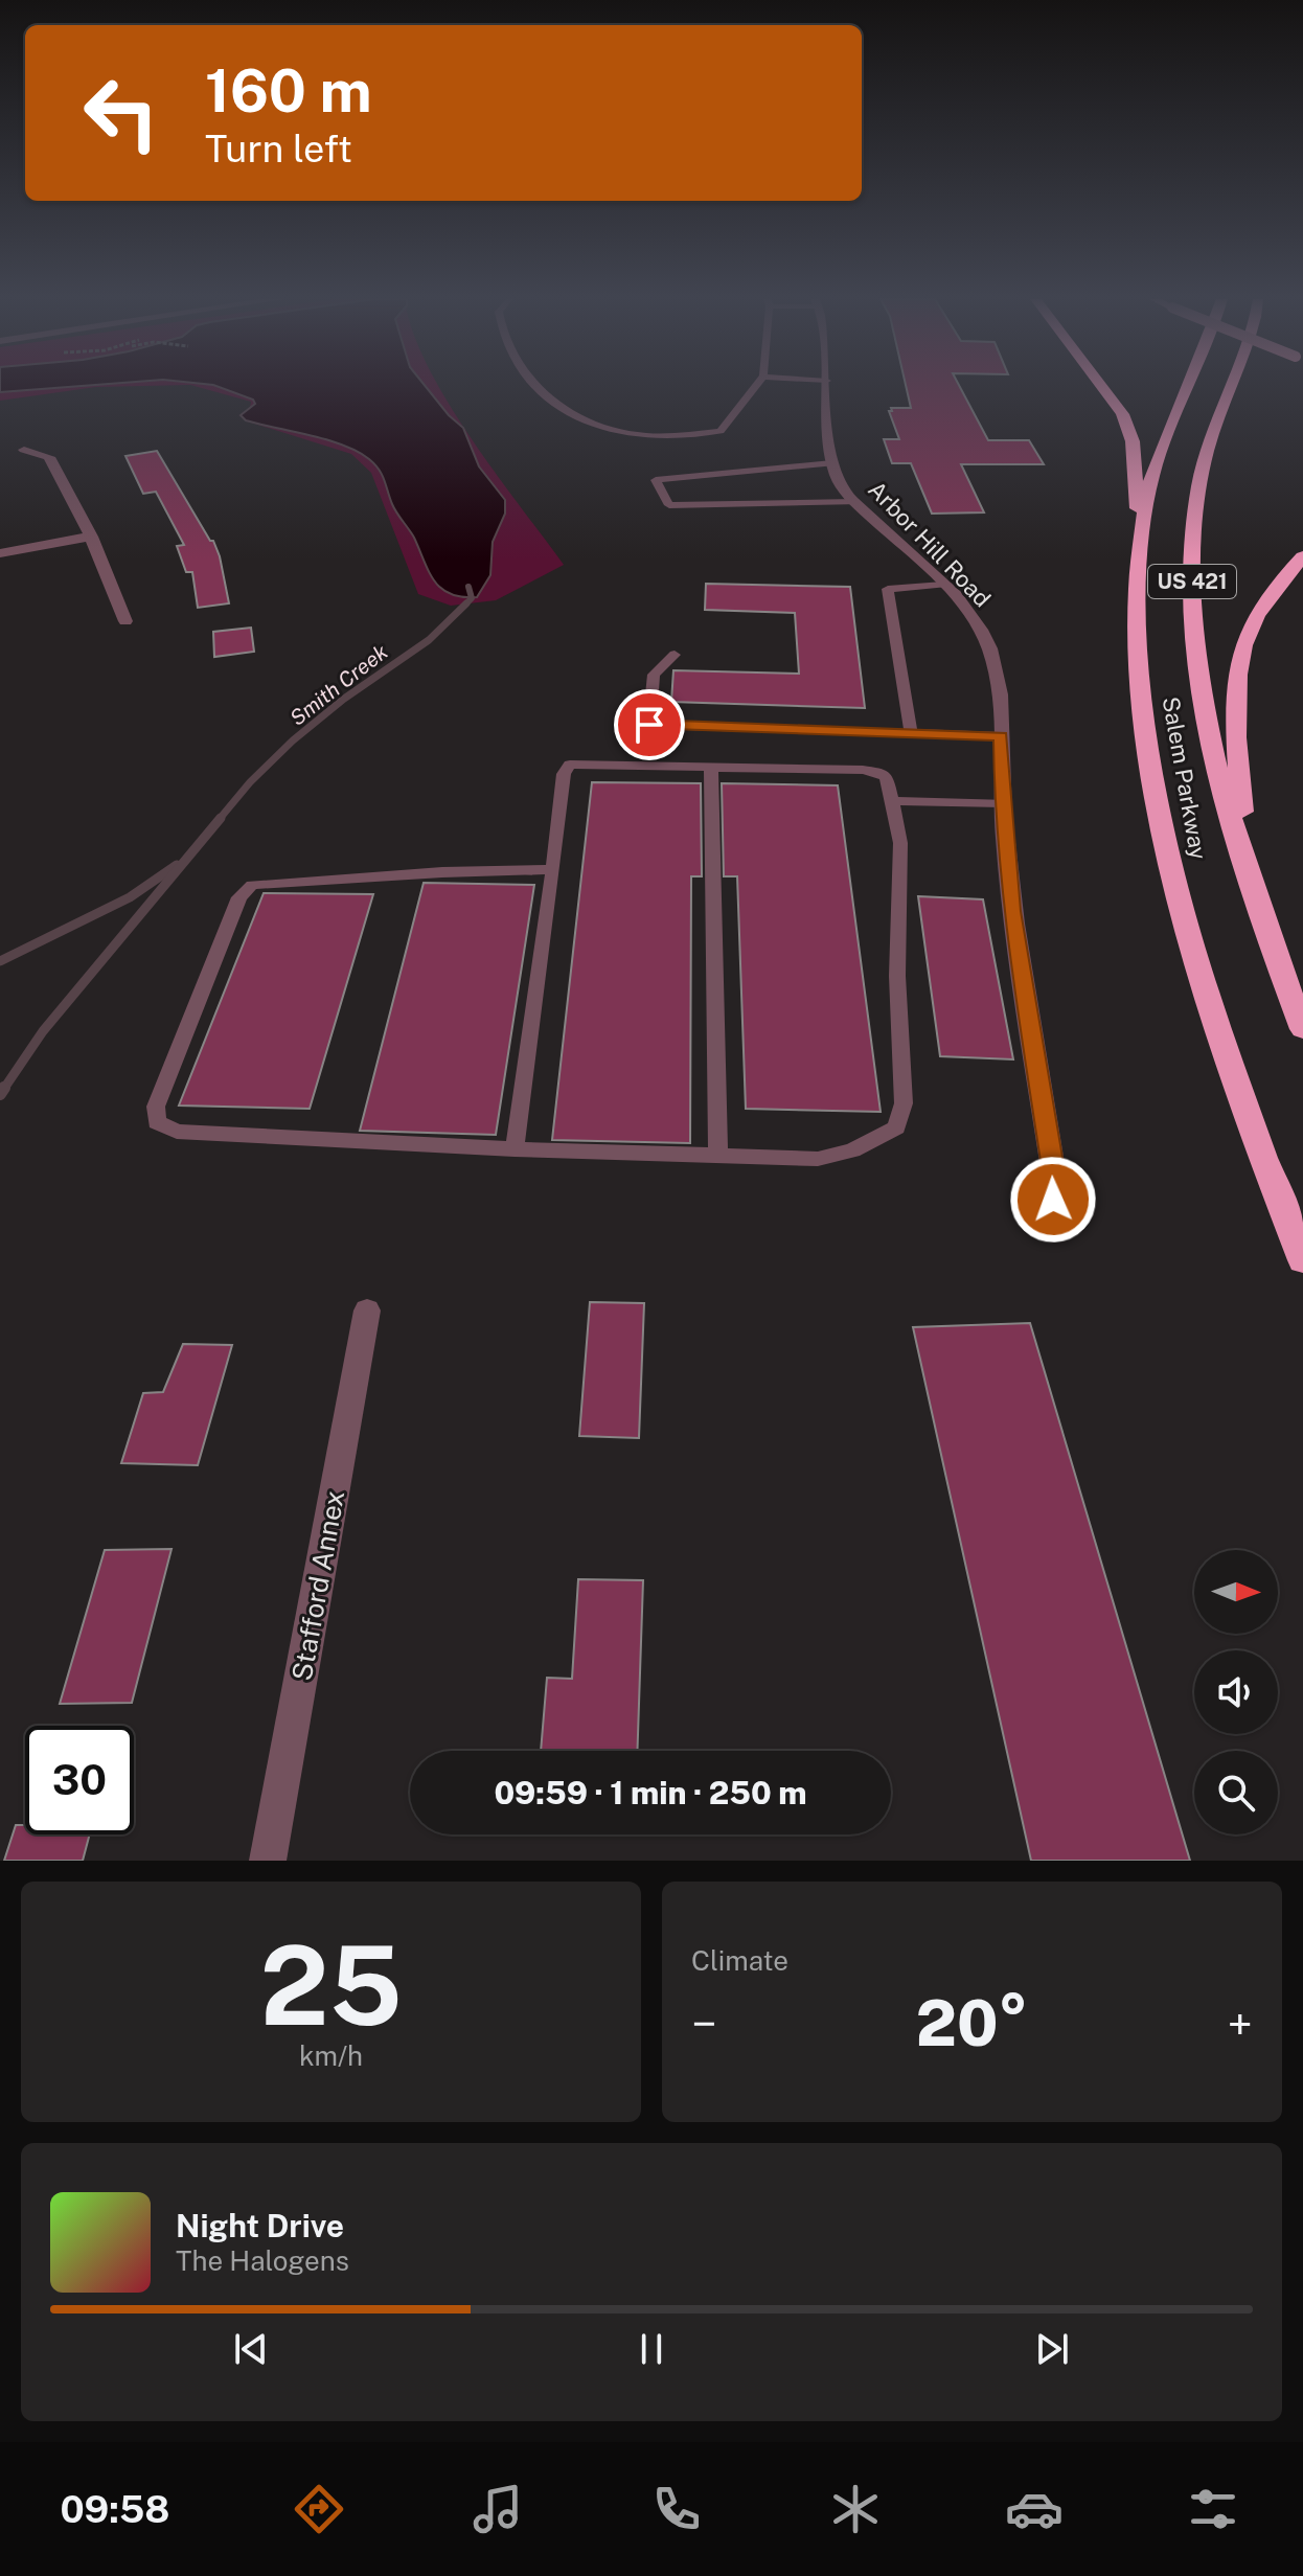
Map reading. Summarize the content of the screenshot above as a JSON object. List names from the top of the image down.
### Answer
{
  "streets": {
    "highway": ["US 421", "Salem Parkway"],
    "street": ["Arbor Hill Road", "Stafford Annex"]
  },
  "water": ["Smith Creek"],
  "north": "right",
  "page": {
    "turn": ["160 m", "Turn left"],
    "limit": "30",
    "trip": "09:59 · 1 min · 250 m",
    "tile": [
      ["25", "km/h"],
      "Climate"
    ],
    "heat": ["−", "20°", "+"],
    "song": ["Night Drive", "The Halogens"],
    "tabs": "09:58"
  }
}
